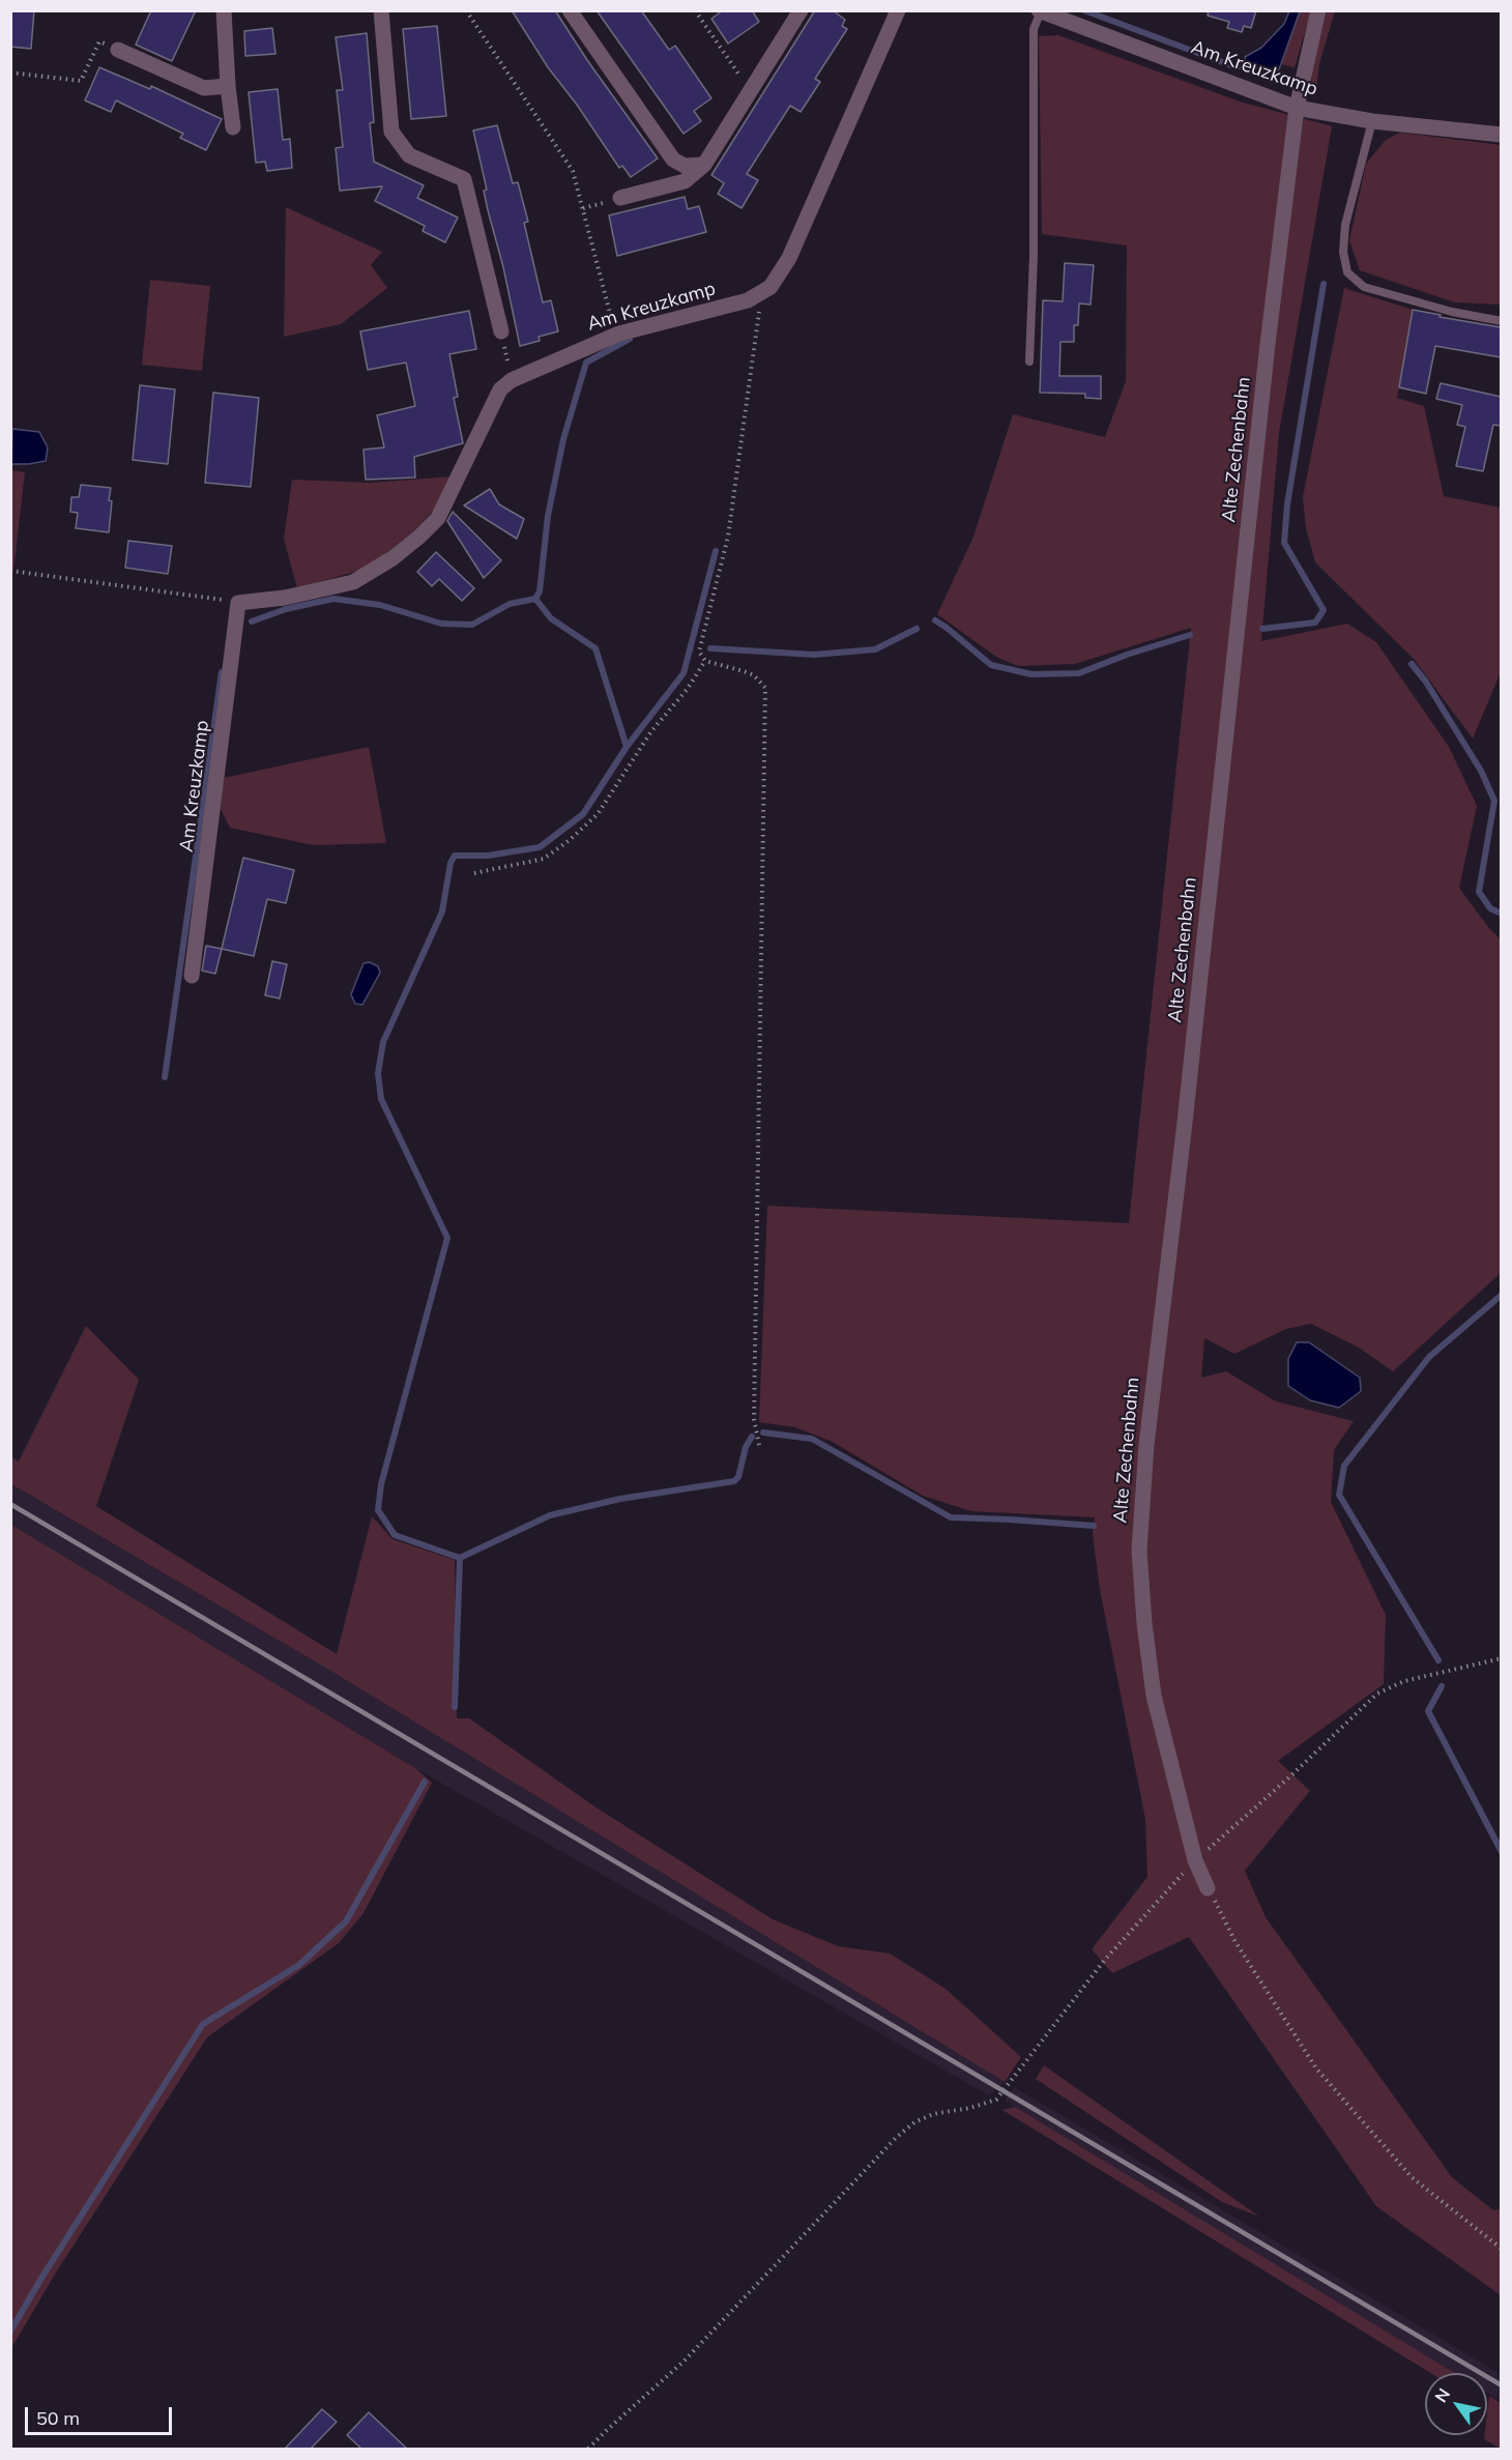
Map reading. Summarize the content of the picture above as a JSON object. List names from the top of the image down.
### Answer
{
  "streets": {
    "street": ["Am Kreuzkamp", "Alte Zechenbahn"]
  },
  "crossings": [
    ["Am Kreuzkamp", "Alte Zechenbahn"]
  ],
  "scale_bar": "50 m",
  "north": "top left"
}
